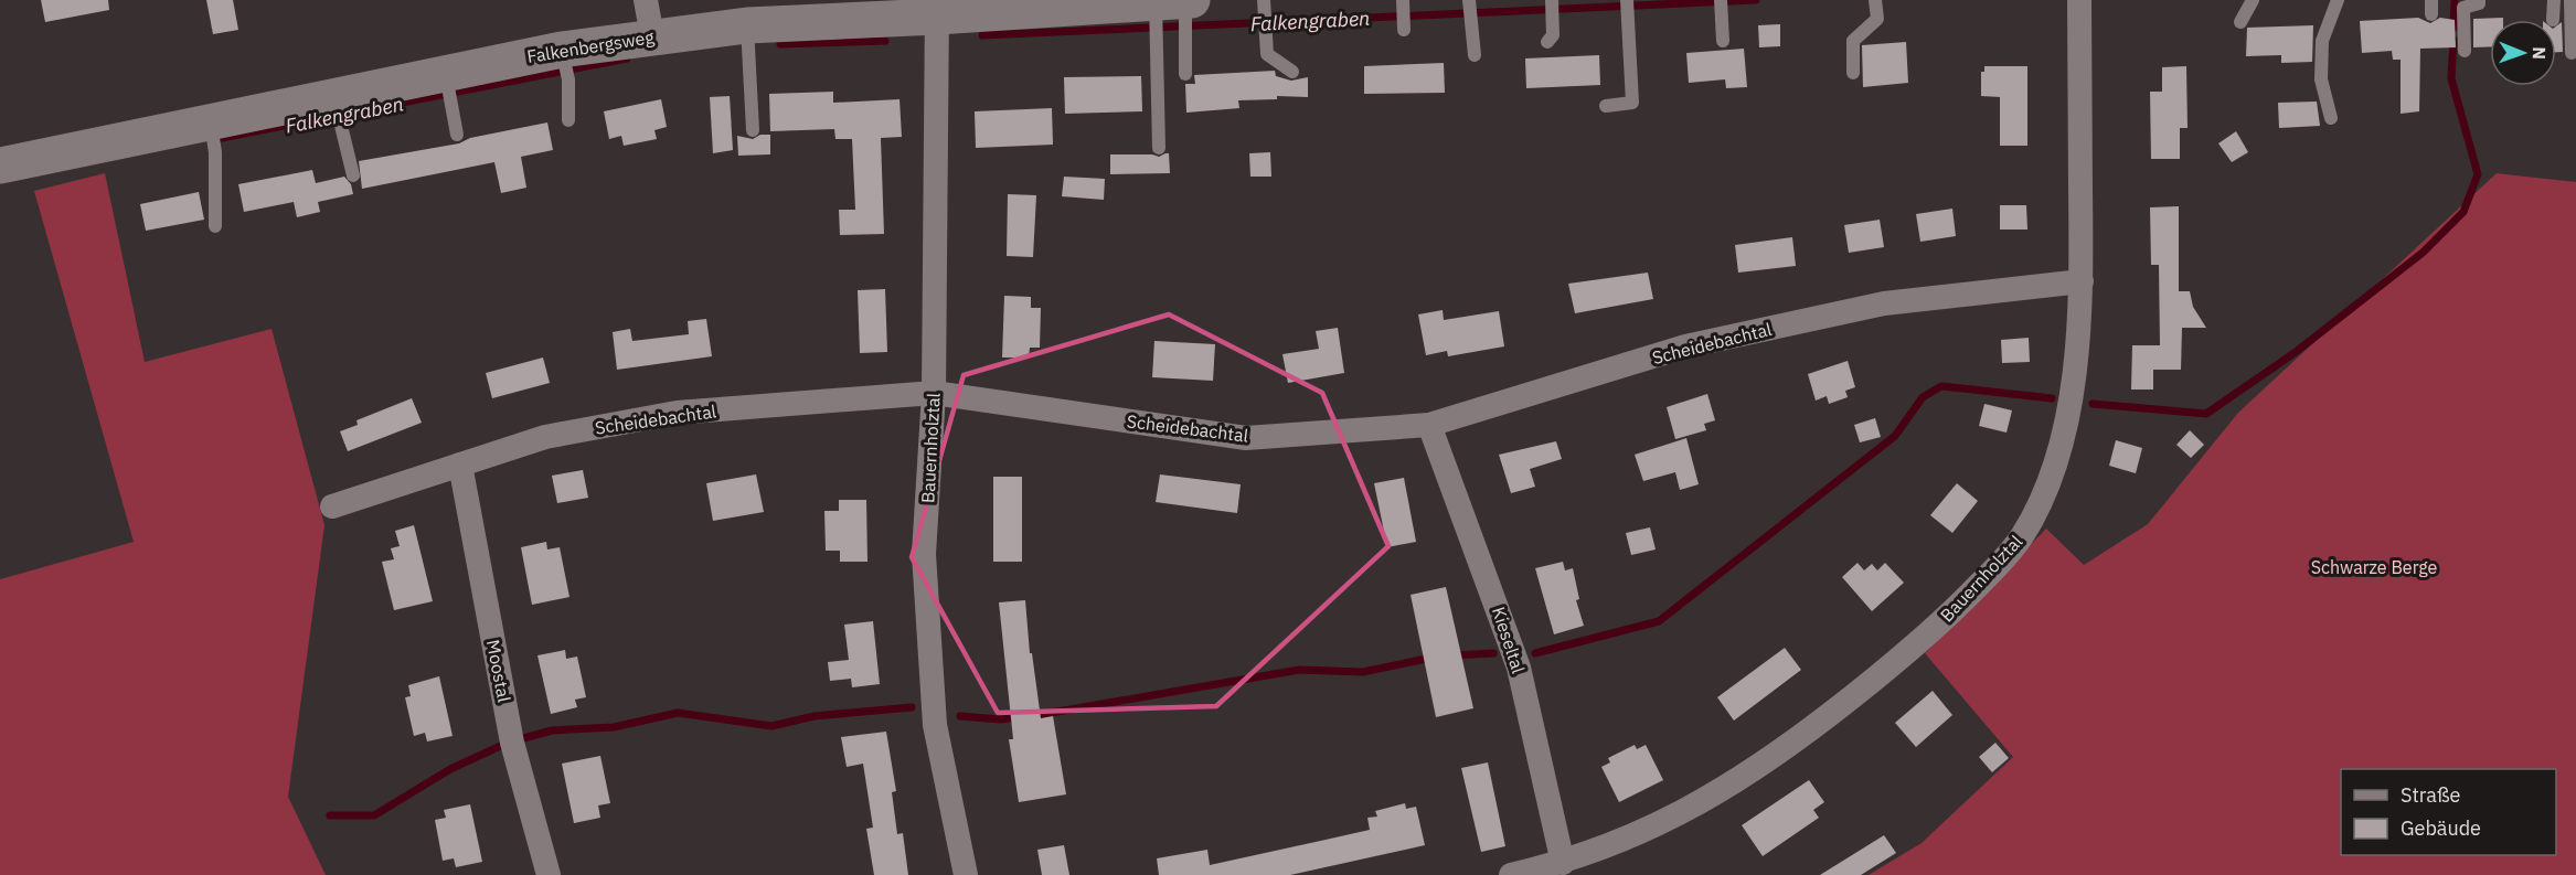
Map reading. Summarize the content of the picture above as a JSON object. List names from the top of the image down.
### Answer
{
  "streets": {
    "street": [
      "Falkenbergsweg",
      "Scheidebachtal",
      "Bauernholztal",
      "Kieseltal",
      "Moostal"
    ]
  },
  "crossings": [
    ["Falkenbergsweg", "Bauernholztal"],
    ["Scheidebachtal", "Bauernholztal"],
    ["Scheidebachtal", "Kieseltal"],
    ["Scheidebachtal", "Moostal"],
    ["Bauernholztal", "Kieseltal"]
  ],
  "water": ["Falkengraben"],
  "parks": ["Schwarze Berge"],
  "legend": ["Straße", "Gebäude"],
  "north": "right"
}
